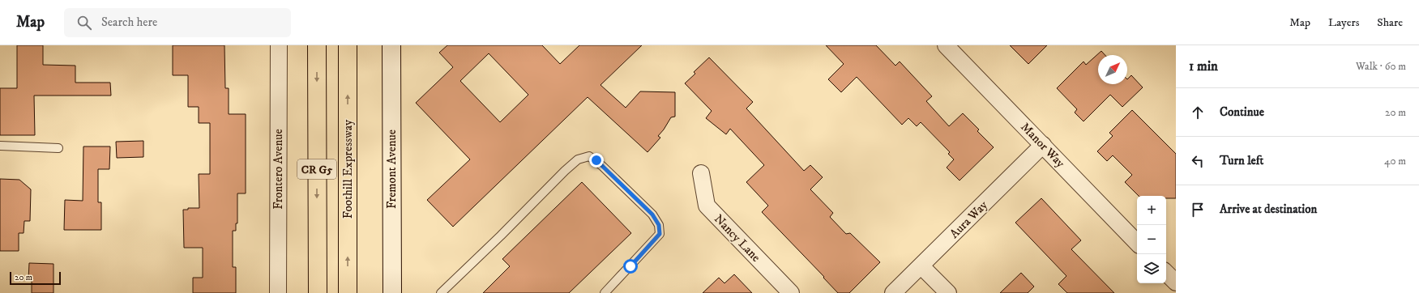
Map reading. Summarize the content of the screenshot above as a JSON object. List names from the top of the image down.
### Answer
{
  "streets": {
    "highway": ["CR G5", "Foothill Expressway"],
    "street": [
      "Manor Way",
      "Frontero Avenue",
      "Fremont Avenue",
      "Aura Way",
      "Nancy Lane"
    ]
  },
  "crossings": [
    ["Manor Way", "Aura Way"]
  ],
  "scale_bar": "20 m",
  "north": "top right",
  "page": {
    "header": "Map",
    "search": "Search here",
    "nav": ["Map", "Layers", "Share"],
    "heading": ["1 min", "Walk · 60 m"],
    "list": [
      ["Continue", "20 m"],
      ["Turn left", "40 m"],
      "Arrive at destination"
    ],
    "map_buttons": ["+", "−"],
    "scale": "20 m"
  }
}
